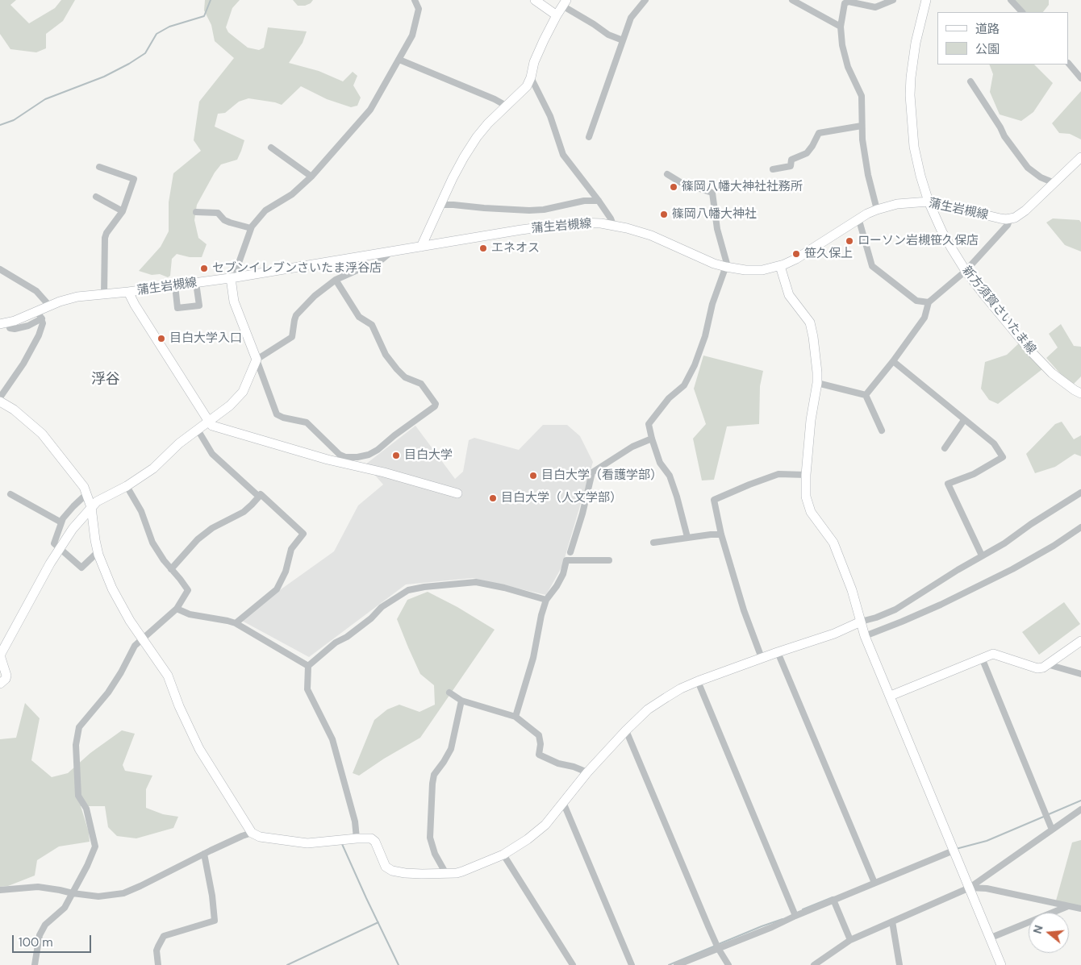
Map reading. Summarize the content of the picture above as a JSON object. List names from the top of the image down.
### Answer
{
  "streets": {
    "street": ["蒲生岩槻線", "新方須賀さいたま線"]
  },
  "crossings": [
    ["蒲生岩槻線", "新方須賀さいたま線"]
  ],
  "districts": ["浮谷"],
  "places": [
    "篠岡八幡大神社社務所",
    "篠岡八幡大神社",
    "ローソン岩槻笹久保店",
    "エネオス",
    "笹久保上",
    "セブンイレブンさいたま浮谷店",
    "目白大学入口",
    "目白大学",
    "目白大学（看護学部）",
    "目白大学（人文学部）"
  ],
  "legend": ["道路", "公園"],
  "scale_bar": "100 m",
  "north": "left"
}
